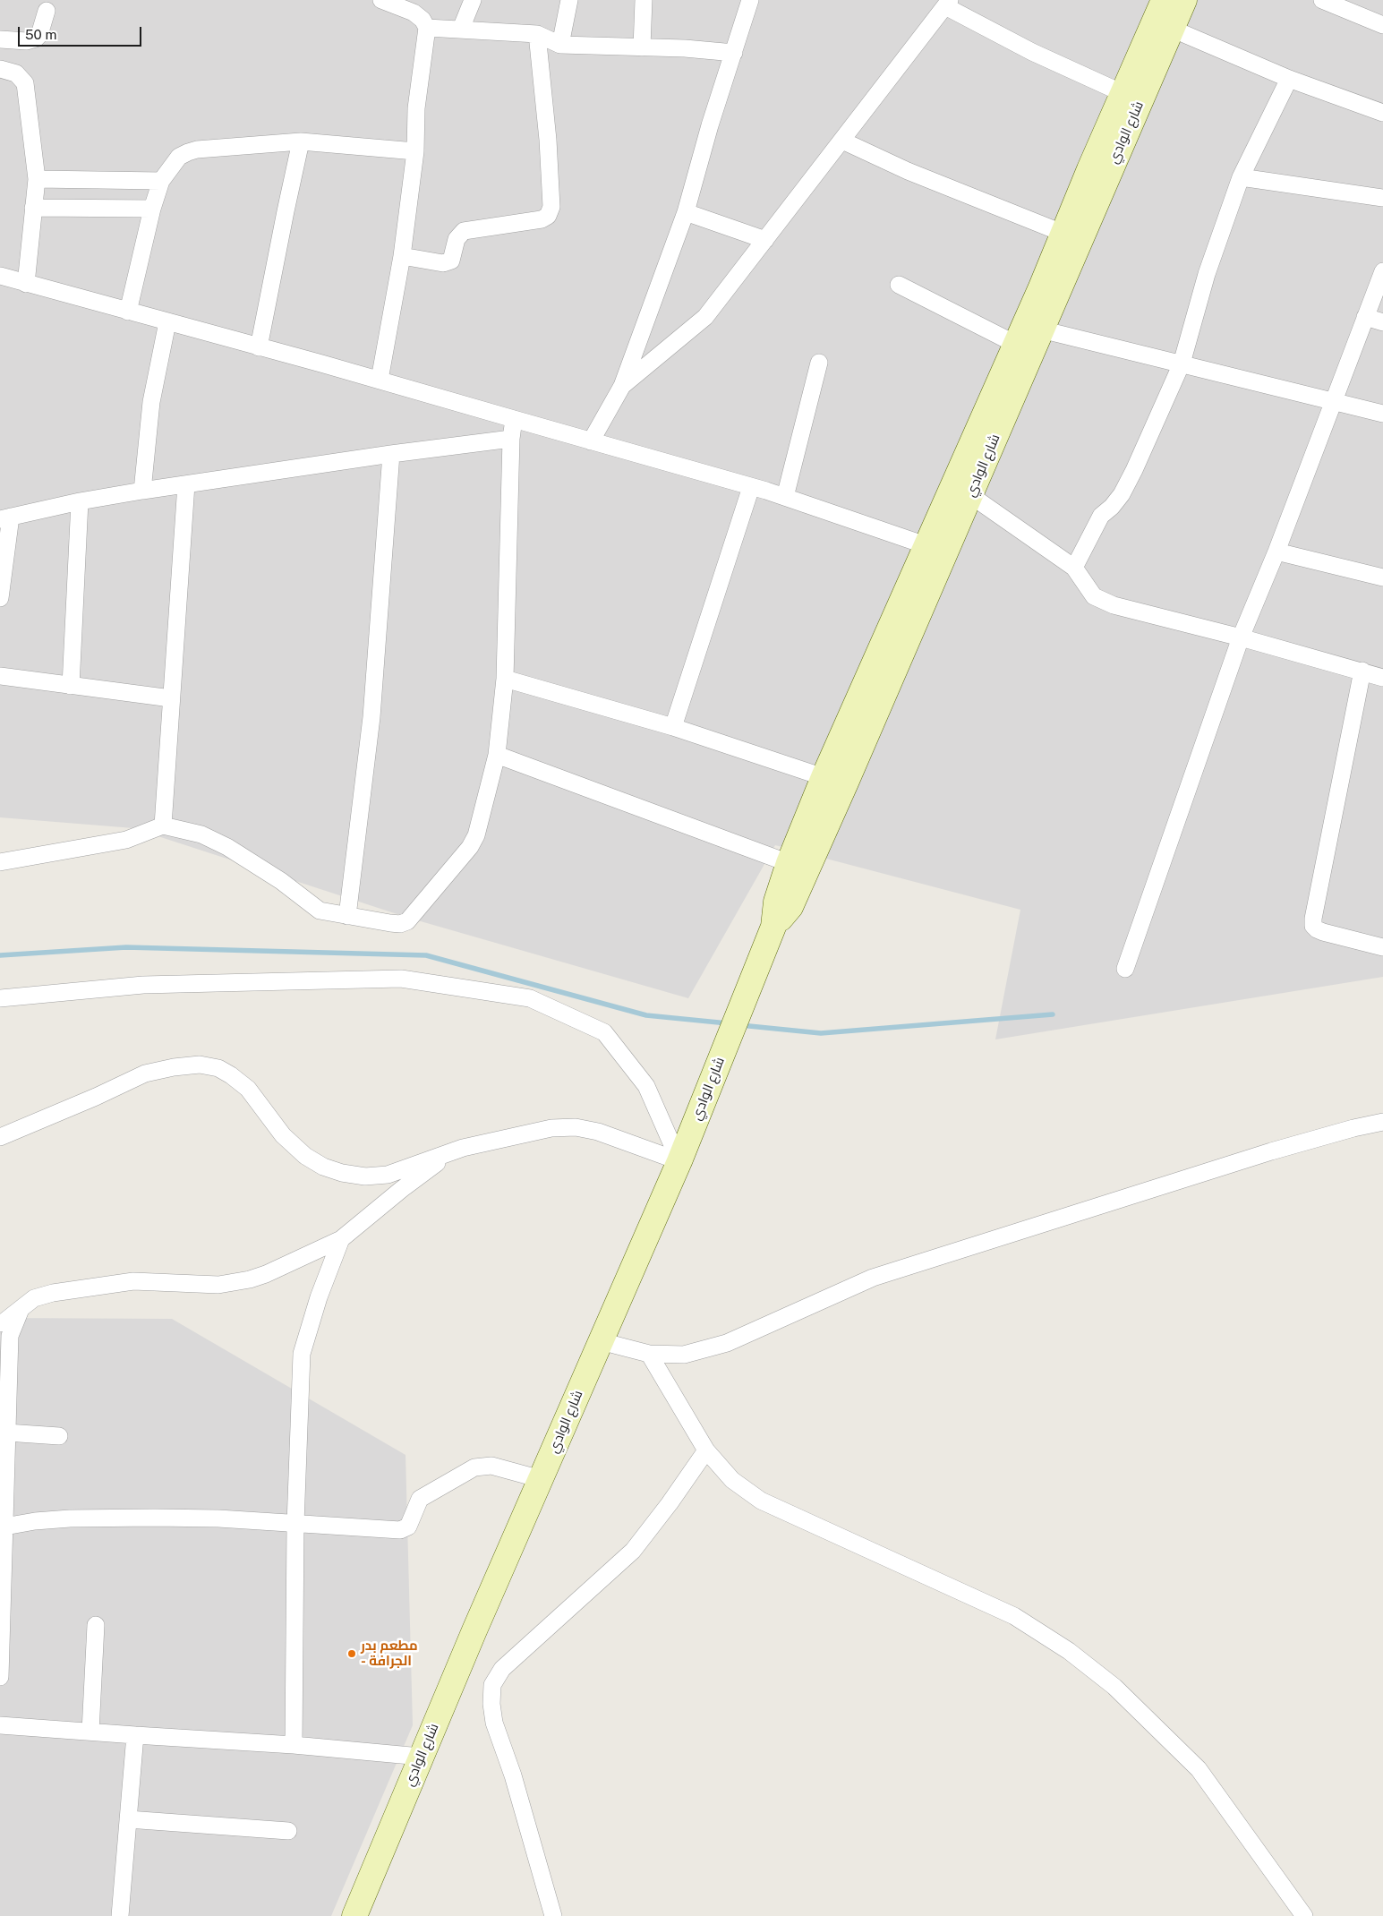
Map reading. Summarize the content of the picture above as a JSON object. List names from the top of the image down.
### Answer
{
  "streets": {
    "main road": ["شارع الوادي"]
  },
  "places": ["مطعم بدر - الجرافة"],
  "scale_bar": "50 m"
}
